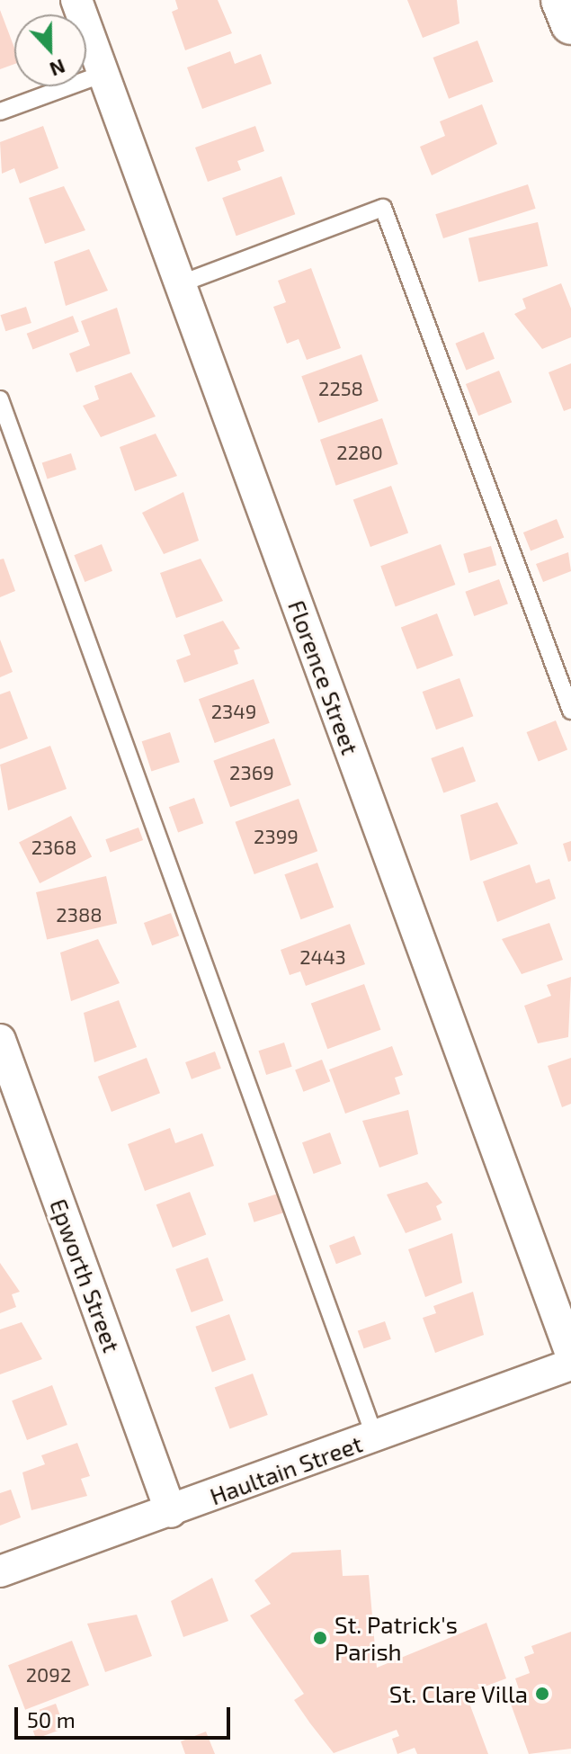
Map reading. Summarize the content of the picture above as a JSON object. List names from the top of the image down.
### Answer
{
  "streets": {
    "street": ["Florence Street", "Epworth Street", "Haultain Street"]
  },
  "crossings": [
    ["Epworth Street", "Haultain Street"]
  ],
  "places": ["St. Patrick's Parish", "St. Clare Villa"],
  "house_numbers": [
    "2258",
    "2280",
    "2349",
    "2369",
    "2399",
    "2368",
    "2388",
    "2443",
    "2092"
  ],
  "scale_bar": "50 m",
  "north": "bottom"
}
